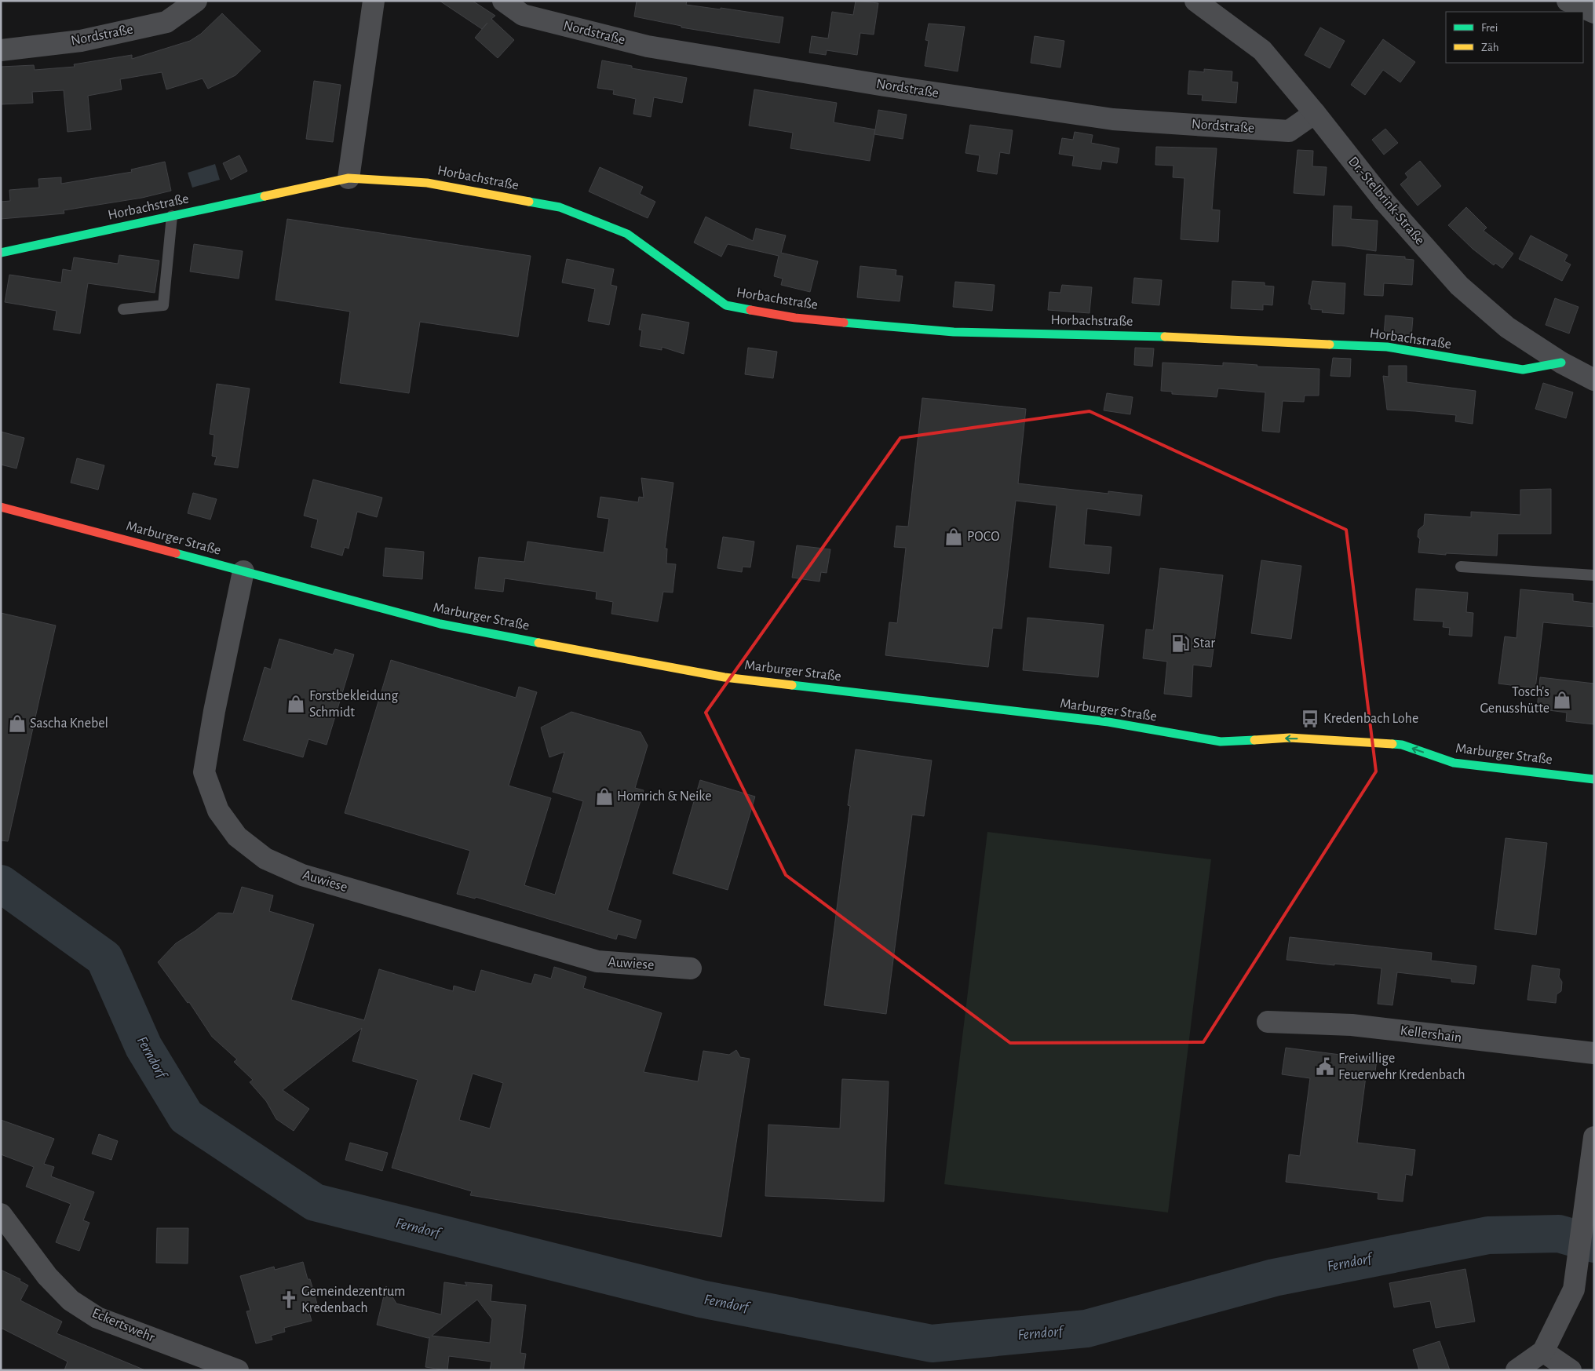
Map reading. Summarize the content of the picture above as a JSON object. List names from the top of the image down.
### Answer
{
  "streets": {
    "main road": ["Horbachstraße", "Marburger Straße"],
    "street": [
      "Nordstraße",
      "Dr.-Stelbrink-Straße",
      "Auwiese",
      "Kellershain",
      "Eckertswehr"
    ]
  },
  "crossings": [
    ["Nordstraße", "Dr.-Stelbrink-Straße"],
    ["Horbachstraße", "Dr.-Stelbrink-Straße"],
    ["Marburger Straße", "Auwiese"]
  ],
  "one_way": ["Marburger Straße"],
  "water": ["Ferndorf"],
  "places": {
    "shop": [
      "POCO",
      "Tosch's Genusshütte",
      "Forstbekleidung Schmidt",
      "Sascha Knebel",
      "Homrich & Neike"
    ],
    "fuel station": ["Star"],
    "bus stop": ["Kredenbach Lohe"],
    "public building": ["Freiwillige Feuerwehr Kredenbach"],
    "church": ["Gemeindezentrum Kredenbach"]
  },
  "legend": ["Frei", "Zäh"]
}
